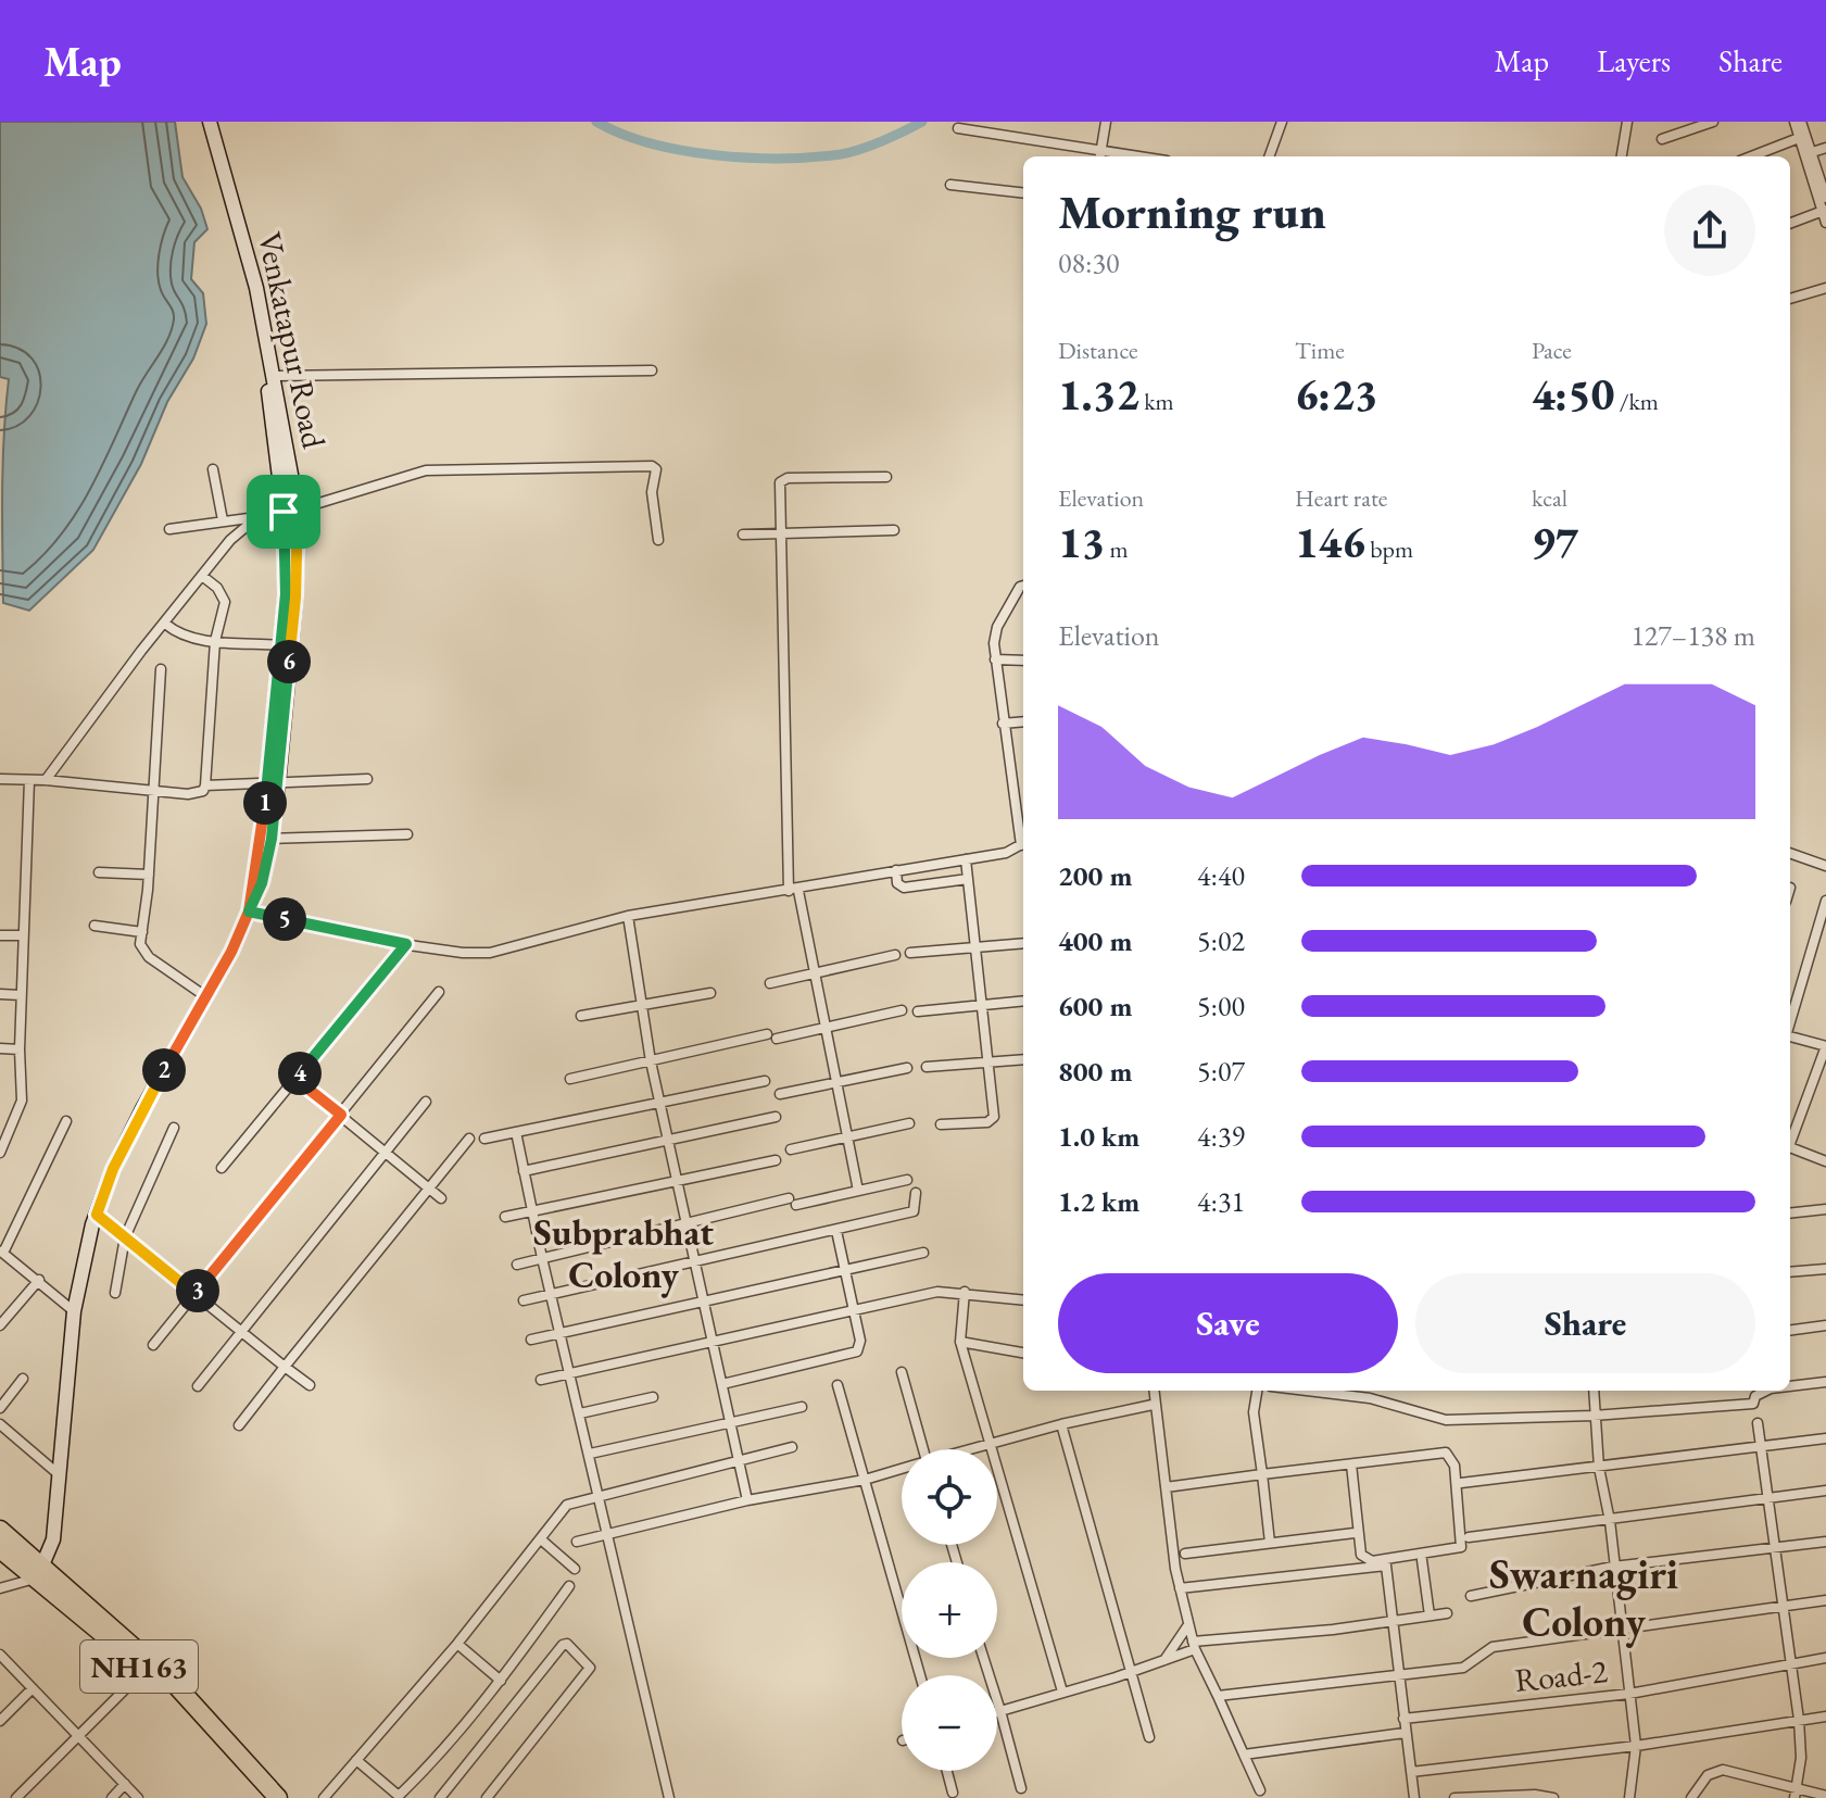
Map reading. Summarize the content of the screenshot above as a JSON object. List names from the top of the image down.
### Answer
{
  "streets": {
    "highway": ["NH163"],
    "street": ["Venkatapur Road", "Road-2"]
  },
  "crossings": [
    ["Venkatapur Road", "NH163"]
  ],
  "districts": ["Subprabhat Colony", "Swarnagiri Colony"],
  "page": {
    "header": "Map",
    "nav": ["Map", "Layers", "Share"],
    "heading": ["Morning run", "08:30"],
    "stats": [
      ["Distance", "1.32 km"],
      ["Time", "6:23"],
      ["Pace", "4:50 /km"],
      ["Elevation", "13 m"],
      ["Heart rate", "146 bpm"],
      ["kcal", "97"]
    ],
    "chart": ["Elevation", "127–138 m"],
    "pins": [
      "6",
      "1",
      "5",
      "2",
      "4",
      "3"
    ],
    "list": [
      {
        "name": "200 m",
        "note": "4:40"
      },
      {
        "name": "400 m",
        "note": "5:02"
      },
      {
        "name": "600 m",
        "note": "5:00"
      },
      {
        "name": "800 m",
        "note": "5:07"
      },
      {
        "name": "1.0 km",
        "note": "4:39"
      },
      {
        "name": "1.2 km",
        "note": "4:31"
      }
    ],
    "buttons": ["Save", "Share"],
    "map_buttons": ["+", "−"]
  }
}
